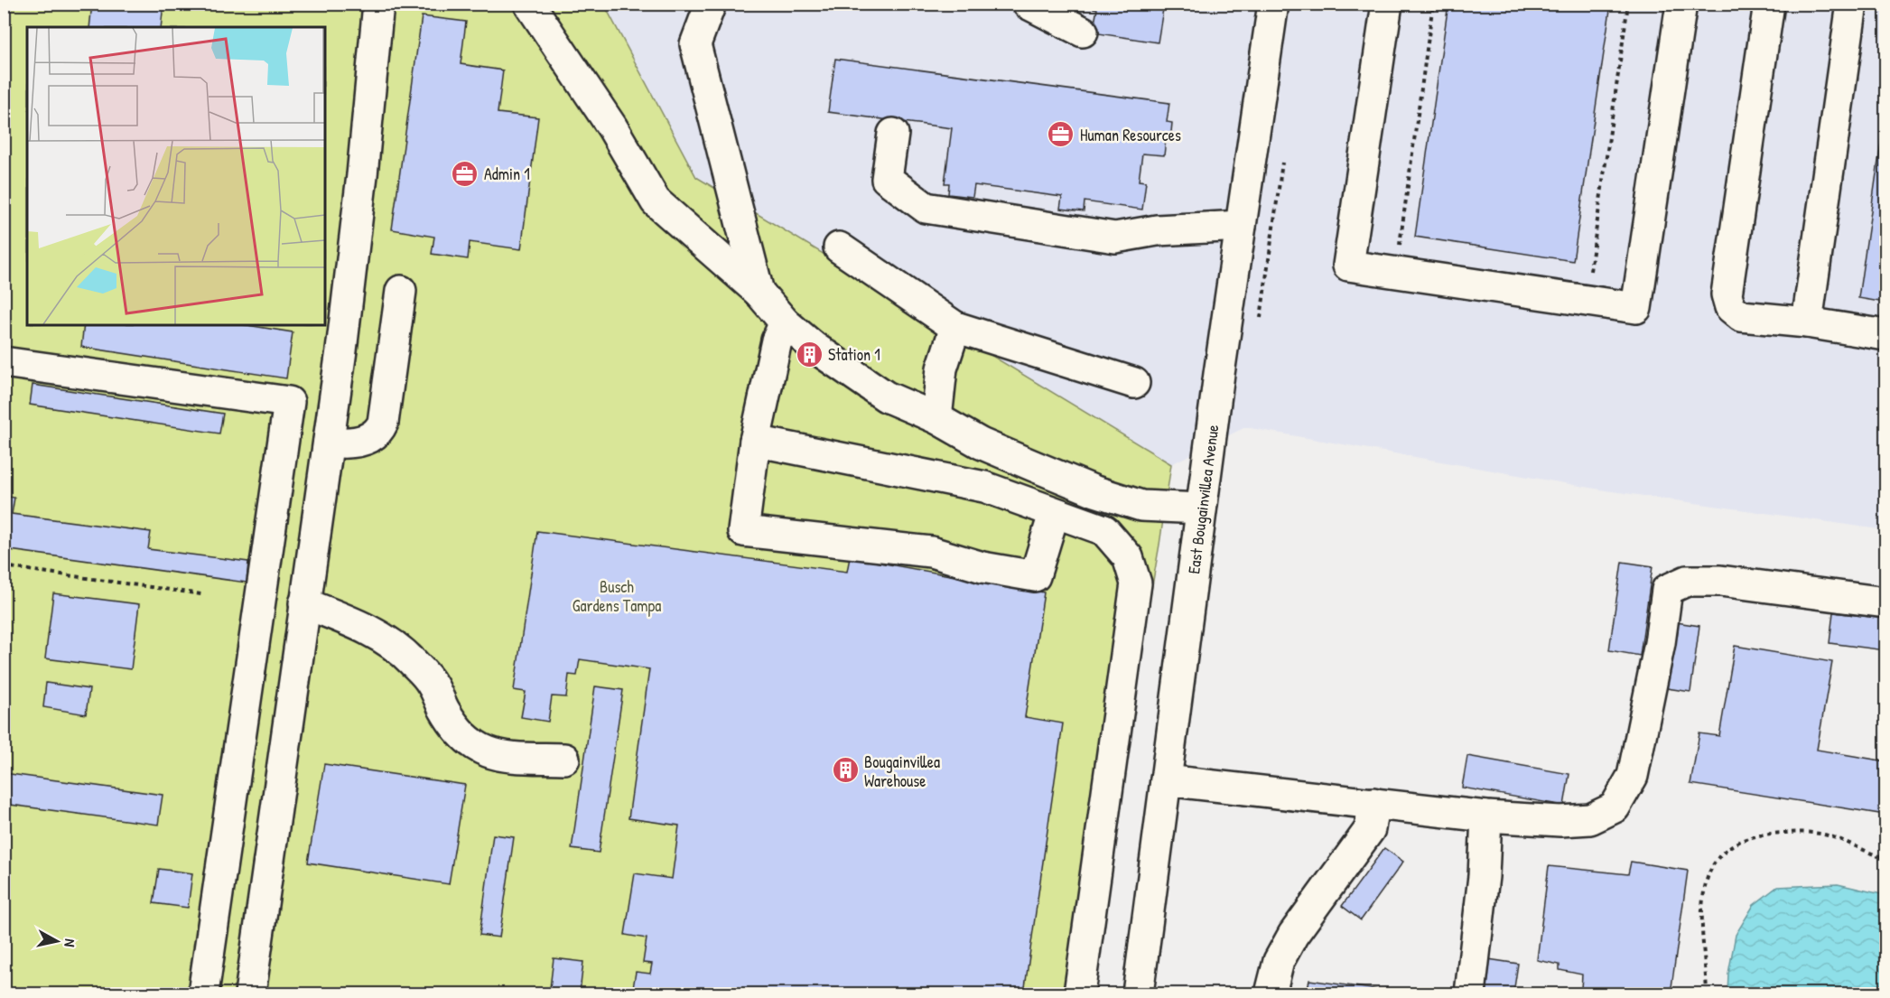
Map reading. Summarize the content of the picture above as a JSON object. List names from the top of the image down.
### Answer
{
  "streets": {
    "street": ["East Bougainvillea Avenue"]
  },
  "parks": ["Busch Gardens Tampa"],
  "places": {
    "office": ["Human Resources", "Admin 1"],
    "building": ["Station 1", "Bougainvillea Warehouse"]
  },
  "north": "right"
}
